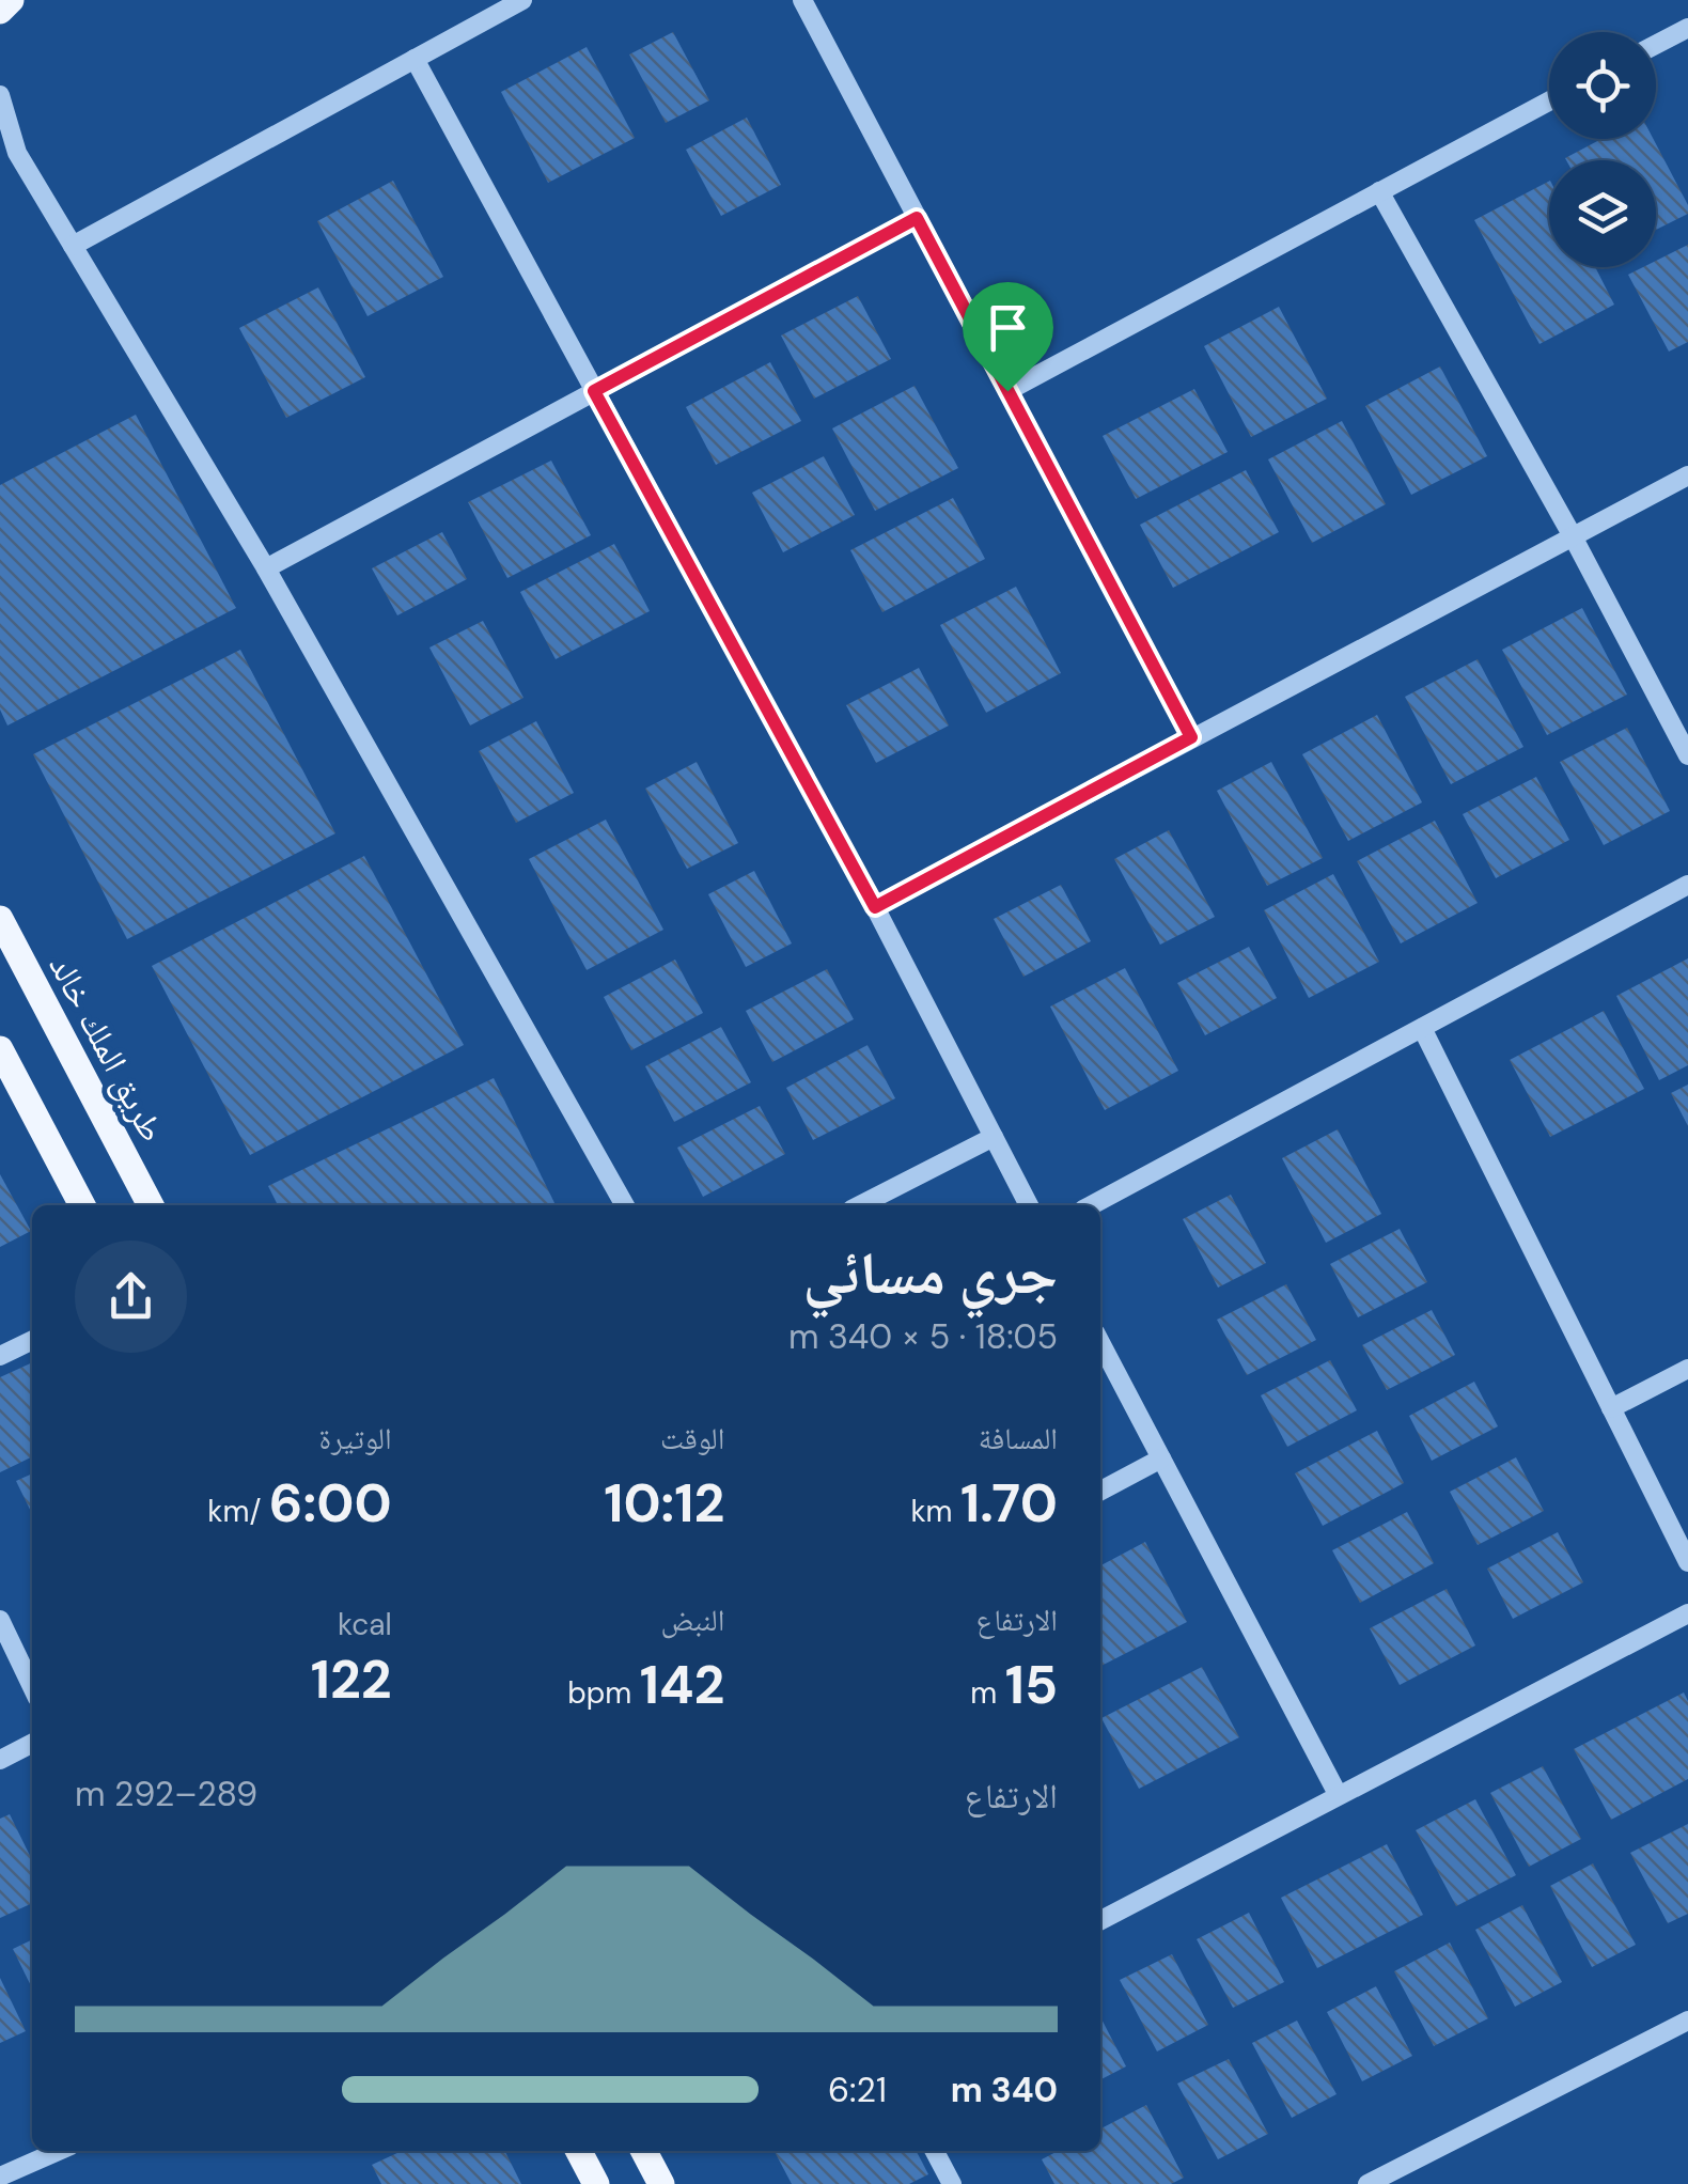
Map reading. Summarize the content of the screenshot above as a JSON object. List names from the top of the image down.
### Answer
{
  "streets": {
    "main road": ["طريق الملك خالد"]
  },
  "page": {
    "heading": ["جري مسائي", "18:05 · 5 × 340 m"],
    "stats": [
      ["المسافة", "1.70 km"],
      ["الوقت", "10:12"],
      ["الوتيرة", "6:00 /km"],
      ["الارتفاع", "15 m"],
      ["النبض", "142 bpm"],
      ["kcal", "122"]
    ],
    "chart": ["الارتفاع", "289–292 m"],
    "list": [
      {
        "name": "340 m",
        "note": "6:21"
      }
    ]
  }
}
